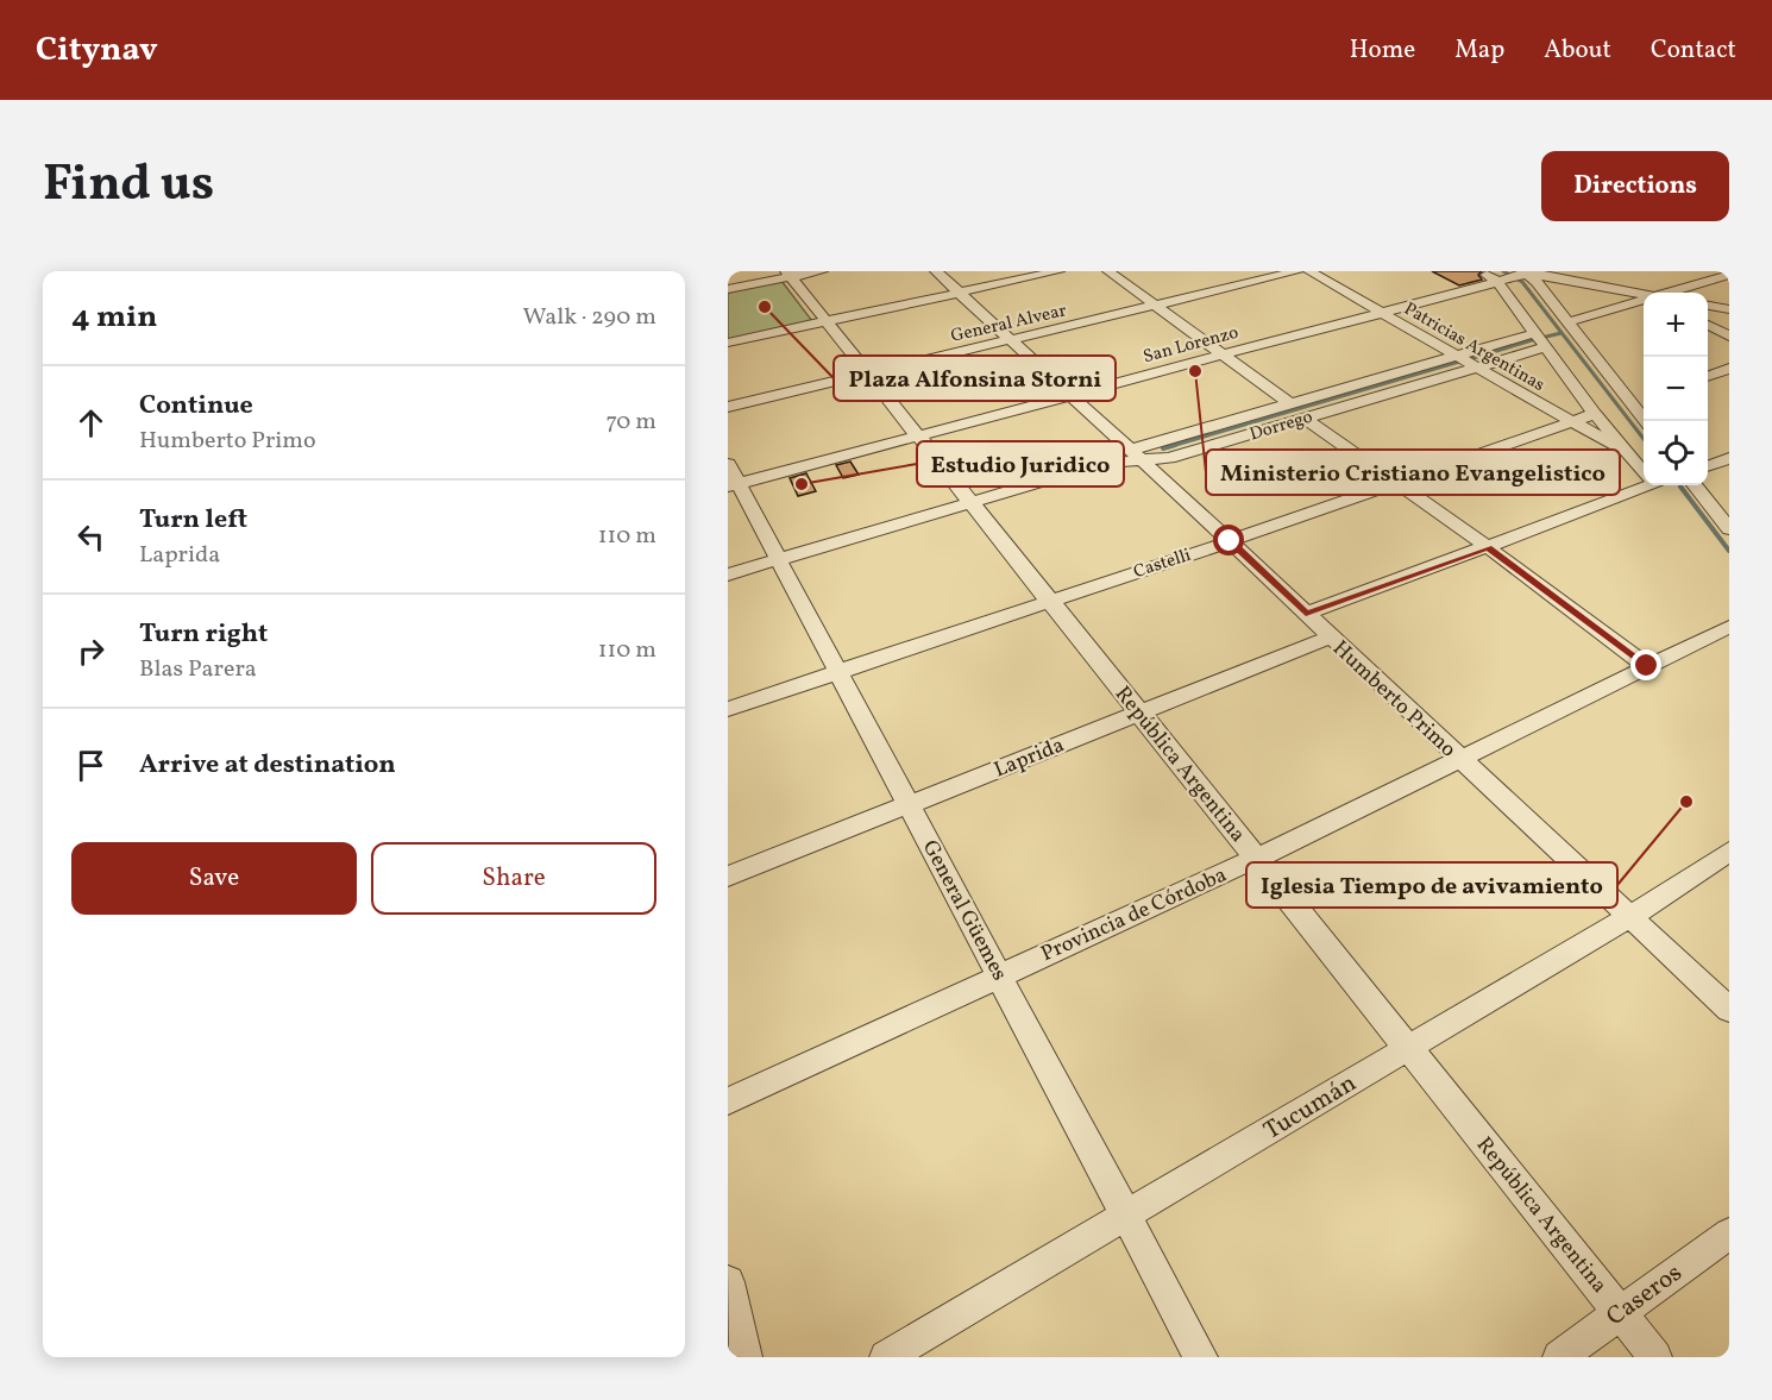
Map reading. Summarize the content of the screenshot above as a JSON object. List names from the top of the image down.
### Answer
{
  "streets": {
    "street": [
      "General Alvear",
      "San Lorenzo",
      "Patricias Argentinas",
      "Dorrego",
      "Castelli",
      "Humberto Primo",
      "Laprida",
      "República Argentina",
      "General Güemes",
      "Provincia de Córdoba",
      "Tucumán",
      "Caseros"
    ]
  },
  "crossings": [
    ["General Alvear", "Humberto Primo"],
    ["General Alvear", "República Argentina"],
    ["San Lorenzo", "Patricias Argentinas"],
    ["San Lorenzo", "Humberto Primo"],
    ["San Lorenzo", "República Argentina"],
    ["San Lorenzo", "General Güemes"],
    ["Patricias Argentinas", "Dorrego"],
    ["Patricias Argentinas", "Castelli"],
    ["Dorrego", "Humberto Primo"],
    ["Dorrego", "República Argentina"],
    ["Dorrego", "General Güemes"],
    ["Castelli", "Humberto Primo"],
    ["Castelli", "República Argentina"],
    ["Castelli", "General Güemes"],
    ["Humberto Primo", "Laprida"],
    ["Humberto Primo", "Provincia de Córdoba"],
    ["Humberto Primo", "Tucumán"],
    ["Laprida", "República Argentina"],
    ["Laprida", "General Güemes"],
    ["República Argentina", "Provincia de Córdoba"],
    ["República Argentina", "Tucumán"],
    ["República Argentina", "Caseros"],
    ["General Güemes", "Provincia de Córdoba"],
    ["General Güemes", "Tucumán"]
  ],
  "places": [
    "Plaza Alfonsina Storni",
    "Ministerio Cristiano Evangelistico",
    "Estudio Juridico",
    "Iglesia Tiempo de avivamiento"
  ],
  "page": {
    "header": "Citynav",
    "nav": [
      "Home",
      "Map",
      "About",
      "Contact"
    ],
    "title": "Find us",
    "buttons": [
      "Directions",
      ["Save", "Share"]
    ],
    "heading": ["4 min", "Walk · 290 m"],
    "map_buttons": ["+", "−"],
    "list": [
      ["Continue", "Humberto Primo", "70 m"],
      ["Turn left", "Laprida", "110 m"],
      ["Turn right", "Blas Parera", "110 m"],
      "Arrive at destination"
    ]
  }
}
